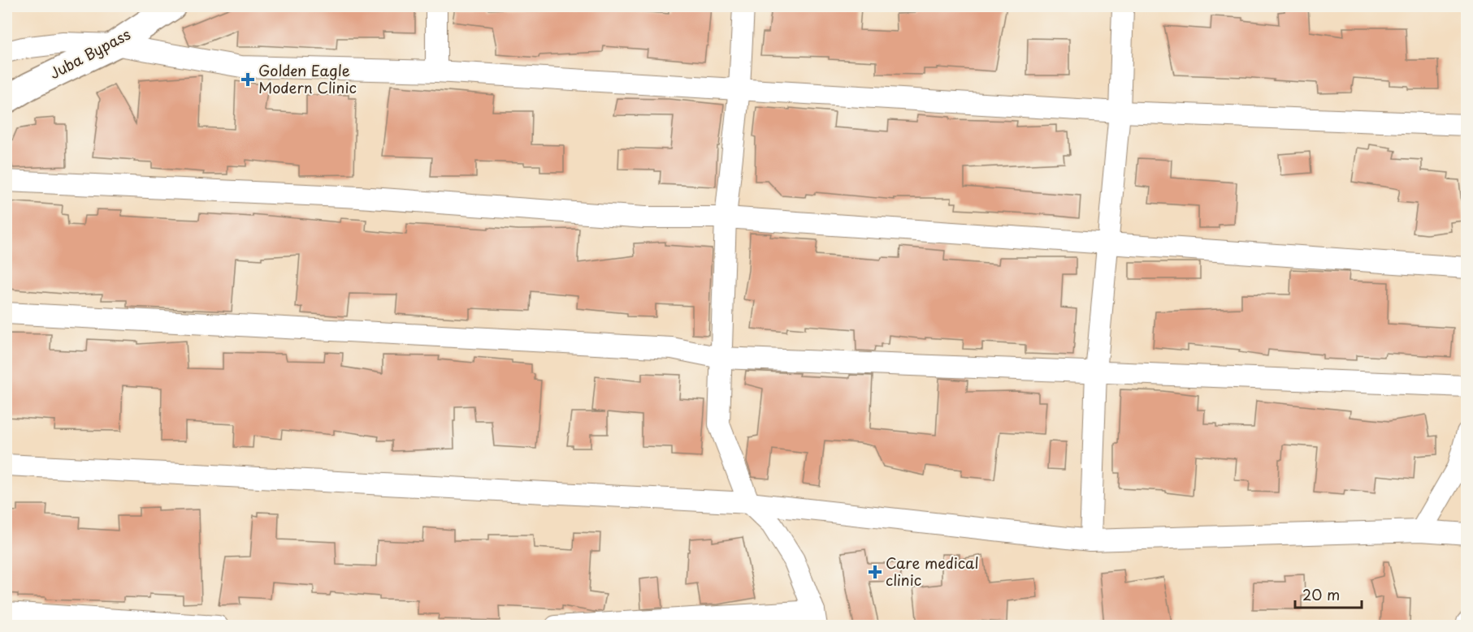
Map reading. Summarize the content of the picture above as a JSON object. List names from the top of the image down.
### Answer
{
  "streets": {
    "main road": ["Juba Bypass"]
  },
  "places": {
    "health": ["Golden Eagle Modern Clinic", "Care medical clinic"]
  },
  "scale_bar": "20 m"
}
